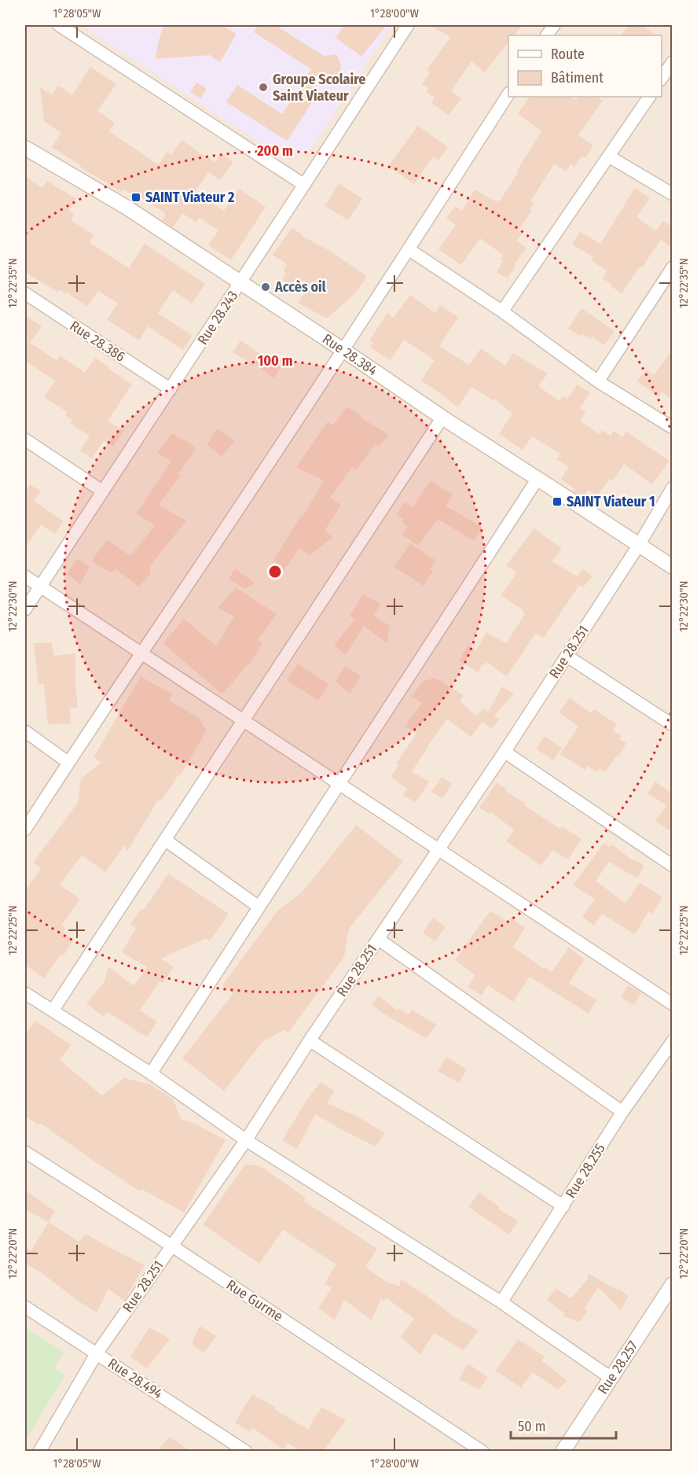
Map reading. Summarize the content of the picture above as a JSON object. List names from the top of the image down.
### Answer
{
  "streets": {
    "street": [
      "Rue 28.243",
      "Rue 28.386",
      "Rue 28.384",
      "Rue 28.251",
      "Rue 28.255",
      "Rue Gurme",
      "Rue 28.257",
      "Rue 28.494"
    ]
  },
  "crossings": [
    ["Rue 28.243", "Rue 28.386"],
    ["Rue 28.243", "Rue 28.384"],
    ["Rue 28.384", "Rue 28.251"],
    ["Rue 28.251", "Rue Gurme"],
    ["Rue 28.251", "Rue 28.494"]
  ],
  "places": {
    "other": ["Groupe Scolaire Saint Viateur", "Accès oil"],
    "transit": ["SAINT Viateur 2", "SAINT Viateur 1"]
  },
  "legend": ["Route", "Bâtiment"],
  "scale_bar": "50 m",
  "coordinates": [
    "1°28'05\"W",
    "1°28'00\"W",
    "12°22'35\"N",
    "12°22'30\"N",
    "12°22'25\"N",
    "12°22'20\"N"
  ],
  "rings": ["200 m", "100 m"]
}
